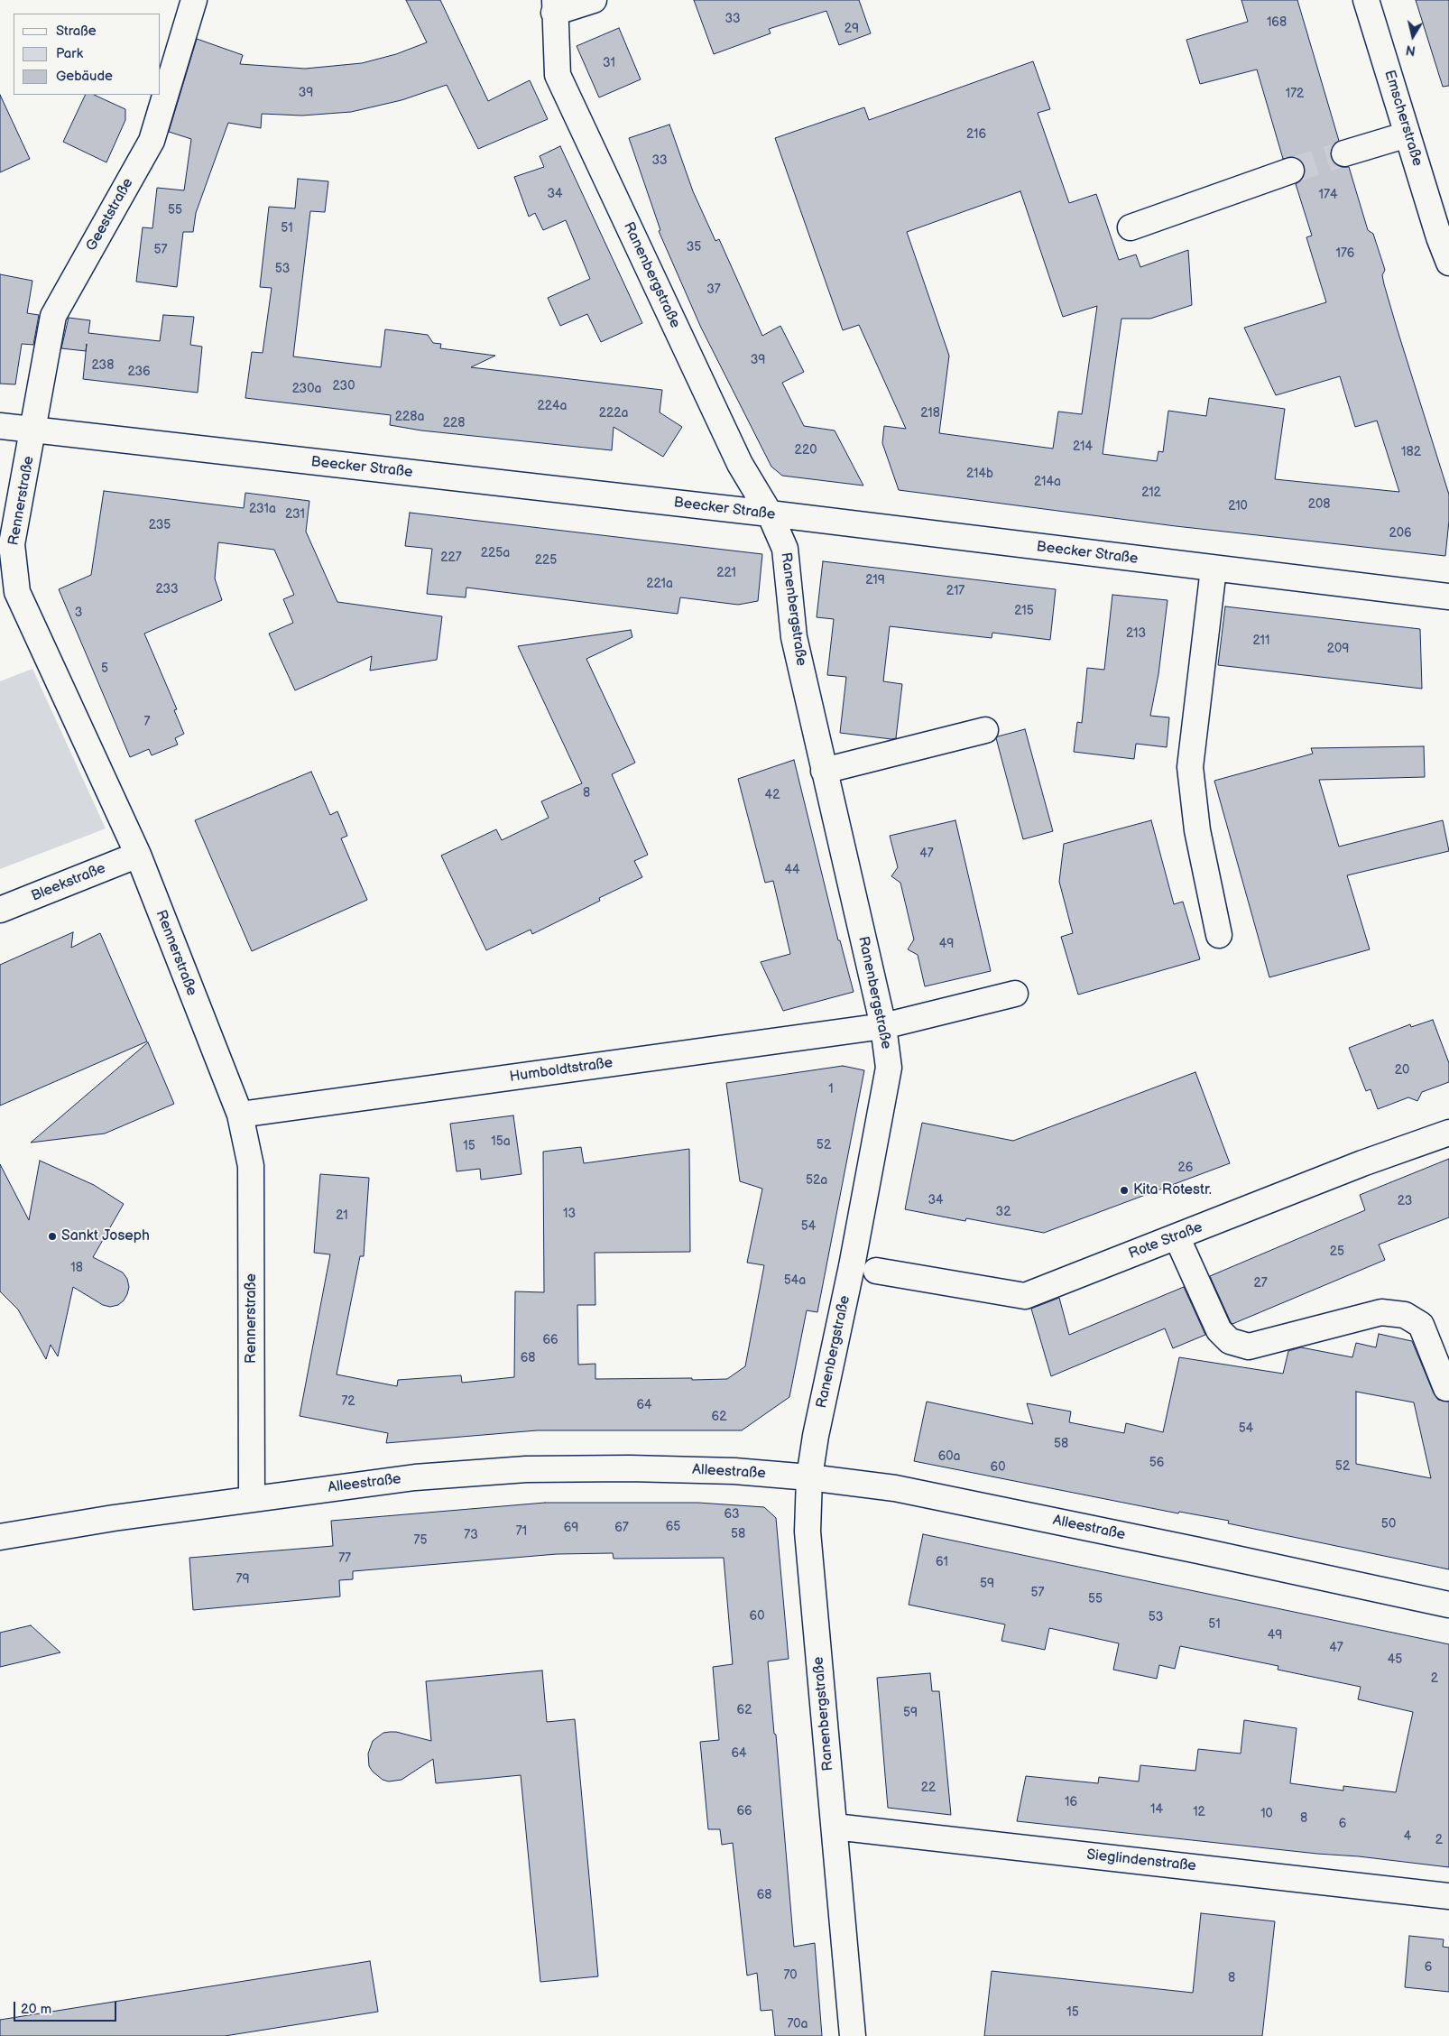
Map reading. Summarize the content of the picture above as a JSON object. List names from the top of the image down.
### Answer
{
  "streets": {
    "street": [
      "Emscherstraße",
      "Geeststraße",
      "Ranenbergstraße",
      "Beecker Straße",
      "Rennerstraße",
      "Bleekstraße",
      "Humboldtstraße",
      "Rote Straße",
      "Alleestraße",
      "Sieglindenstraße"
    ]
  },
  "crossings": [
    ["Geeststraße", "Beecker Straße"],
    ["Geeststraße", "Rennerstraße"],
    ["Ranenbergstraße", "Beecker Straße"],
    ["Ranenbergstraße", "Humboldtstraße"],
    ["Ranenbergstraße", "Alleestraße"],
    ["Ranenbergstraße", "Sieglindenstraße"],
    ["Beecker Straße", "Rennerstraße"],
    ["Rennerstraße", "Bleekstraße"],
    ["Rennerstraße", "Humboldtstraße"],
    ["Rennerstraße", "Alleestraße"]
  ],
  "places": ["Kita Rotestr.", "Sankt Joseph"],
  "house_numbers": [
    "33",
    "168",
    "29",
    "31",
    "39",
    "172",
    "216",
    "33",
    "34",
    "174",
    "55",
    "51",
    "35",
    "57",
    "176",
    "53",
    "37",
    "39",
    "238",
    "236",
    "230",
    "230a",
    "224a",
    "222a",
    "218",
    "228a",
    "228",
    "214",
    "220",
    "182",
    "214b",
    "214a",
    "212",
    "208",
    "210",
    "231a",
    "231",
    "235",
    "206",
    "225a",
    "227",
    "225",
    "221",
    "219",
    "221a",
    "233",
    "217",
    "215",
    "3",
    "213",
    "211",
    "209",
    "5",
    "7",
    "8",
    "42",
    "47",
    "44",
    "49",
    "20",
    "1",
    "15a",
    "52",
    "15",
    "26",
    "52a",
    "34",
    "23",
    "32",
    "13",
    "21",
    "54",
    "25",
    "18",
    "54a",
    "27",
    "66",
    "68",
    "72",
    "64",
    "62",
    "54",
    "58",
    "60a",
    "56",
    "52",
    "60",
    "63",
    "50",
    "65",
    "69",
    "67",
    "71",
    "58",
    "73",
    "75",
    "77",
    "61",
    "79",
    "59",
    "57",
    "55",
    "60",
    "53",
    "51",
    "49",
    "47",
    "45",
    "2",
    "62",
    "59",
    "64",
    "22",
    "16",
    "14",
    "66",
    "12",
    "10",
    "8",
    "6",
    "4",
    "2",
    "68",
    "6",
    "70",
    "8",
    "15",
    "70a"
  ],
  "legend": ["Straße", "Park", "Gebäude"],
  "scale_bar": "20 m",
  "north": "bottom"
}
